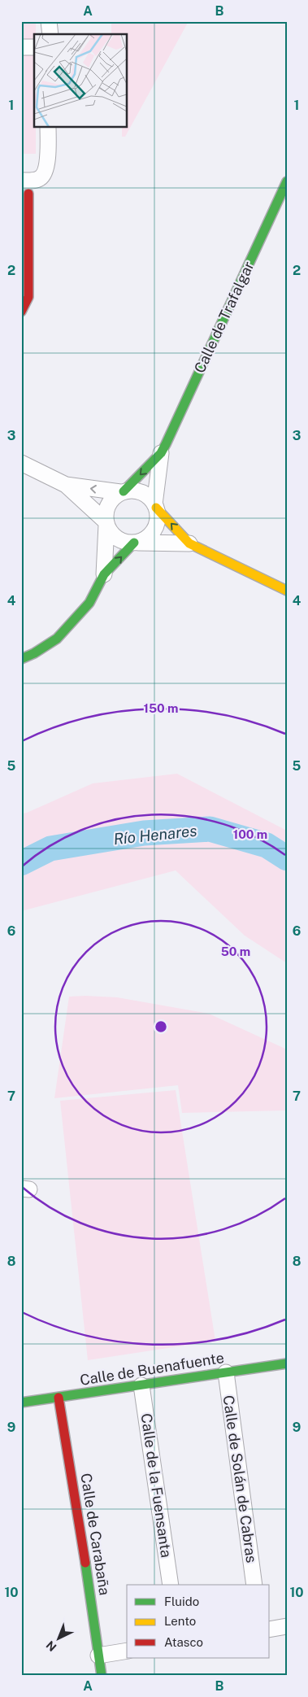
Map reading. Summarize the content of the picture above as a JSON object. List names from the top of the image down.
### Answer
{
  "streets": {
    "street": [
      "Calle de Trafalgar",
      "Calle de Buenafuente",
      "Calle de Solán de Cabras",
      "Calle de la Fuensanta",
      "Calle de Carabaña"
    ]
  },
  "crossings": [
    ["Calle de Buenafuente", "Calle de Solán de Cabras"],
    ["Calle de Buenafuente", "Calle de la Fuensanta"],
    ["Calle de Buenafuente", "Calle de Carabaña"]
  ],
  "water": ["Río Henares"],
  "legend": ["Fluido", "Lento", "Atasco"],
  "north": "bottom left",
  "grid": {
    "columns": ["A", "B"],
    "rows": [
      "1",
      "2",
      "3",
      "4",
      "5",
      "6",
      "7",
      "8",
      "9",
      "10"
    ]
  },
  "rings": ["150 m", "100 m", "50 m"]
}
